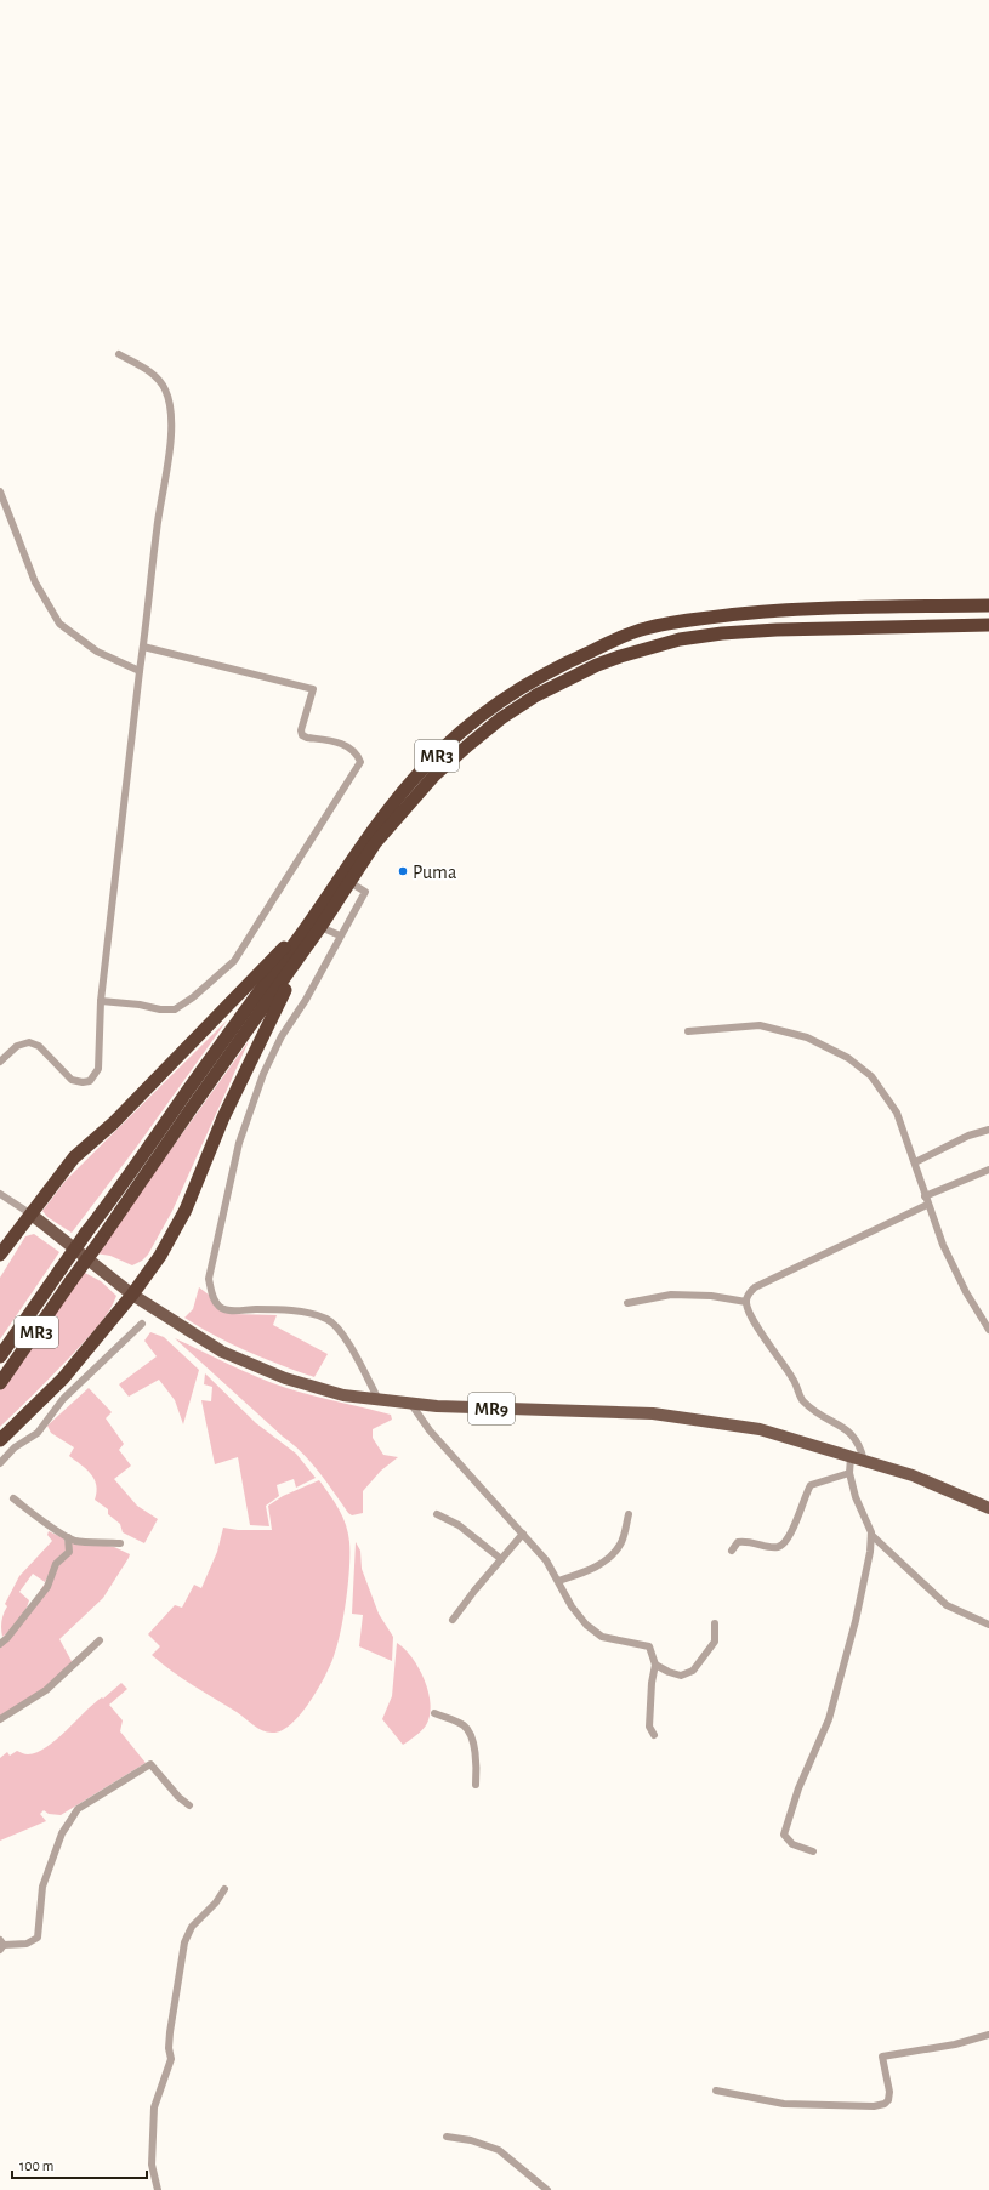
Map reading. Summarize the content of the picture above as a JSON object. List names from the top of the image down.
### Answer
{
  "streets": {
    "highway": ["MR3"],
    "main road": ["MR9"]
  },
  "places": ["Puma"],
  "scale_bar": "100 m"
}
